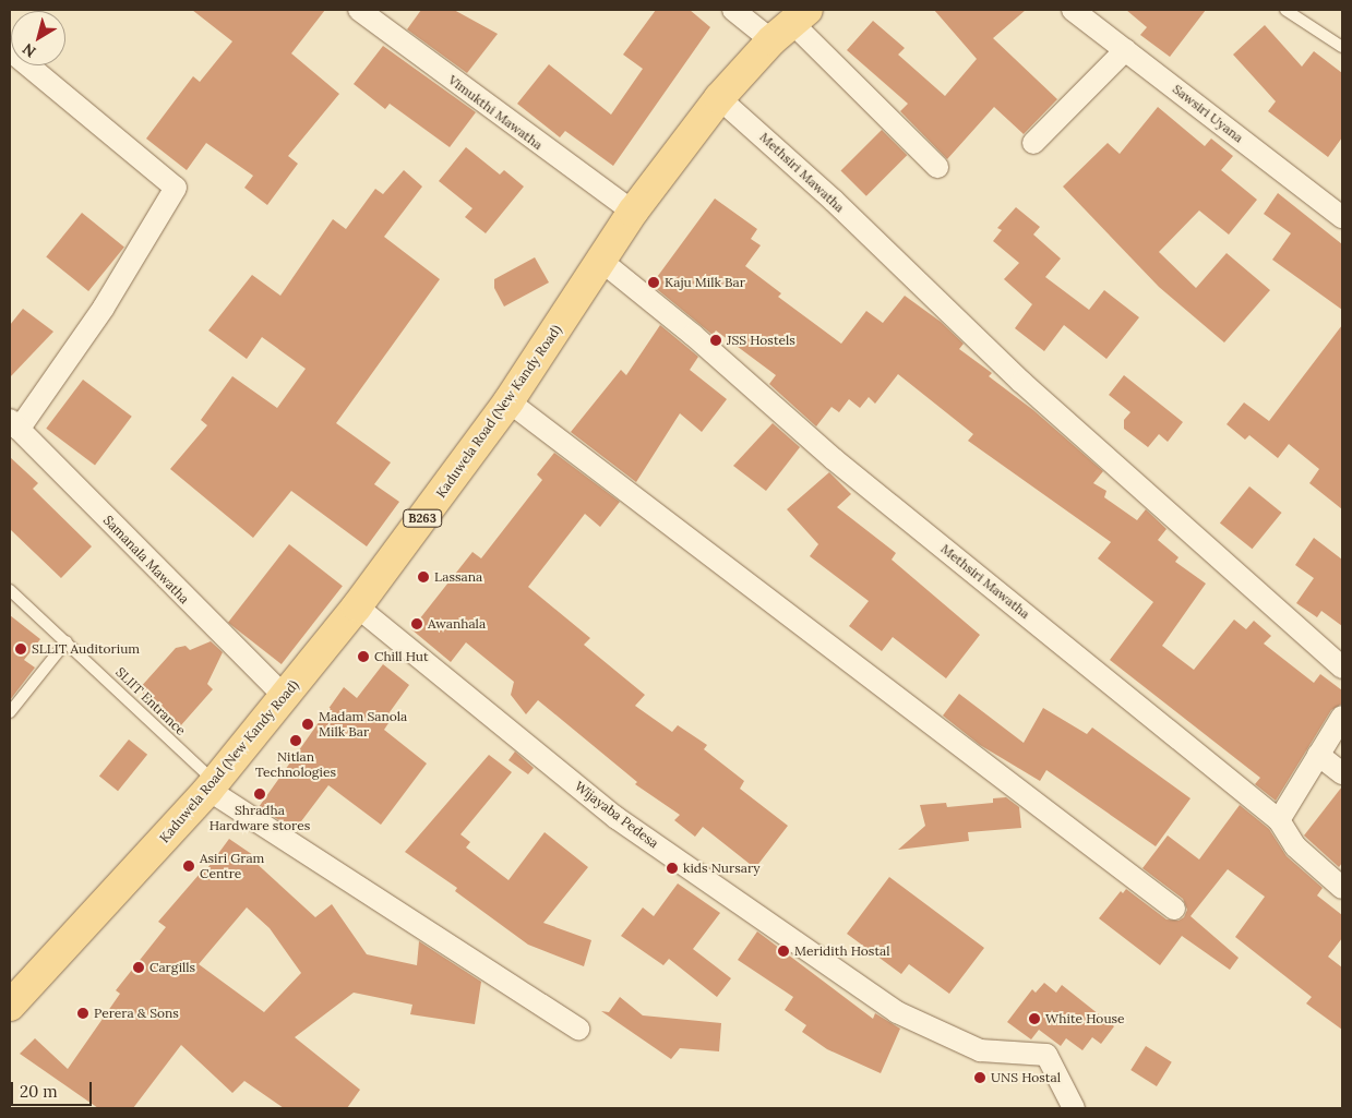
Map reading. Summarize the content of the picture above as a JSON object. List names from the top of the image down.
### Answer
{
  "streets": {
    "main road": ["Kaduwela Road (New Kandy Road)", "B263"],
    "street": [
      "Vimukthi Mawatha",
      "Sawsiri Uyana",
      "Methsiri Mawatha",
      "Samanala Mawatha",
      "Wijayaba Pedesa"
    ],
    "lane": ["SLIIT Entrance"]
  },
  "crossings": [
    ["Vimukthi Mawatha", "Kaduwela Road (New Kandy Road)"],
    ["Methsiri Mawatha", "Kaduwela Road (New Kandy Road)"],
    ["Kaduwela Road (New Kandy Road)", "Samanala Mawatha"],
    ["Kaduwela Road (New Kandy Road)", "SLIIT Entrance"],
    ["Kaduwela Road (New Kandy Road)", "Wijayaba Pedesa"]
  ],
  "places": [
    "Kaju Milk Bar",
    "JSS Hostels",
    "Lassana",
    "Awanhala",
    "SLLIT Auditorium",
    "Chill Hut",
    "Madam Sanola Milk Bar",
    "Nitlan Technologies",
    "Shradha Hardware stores",
    "Asiri Gram Centre",
    "kids Nursary",
    "Meridith Hostal",
    "Cargills",
    "Perera & Sons",
    "White House",
    "UNS Hostal"
  ],
  "scale_bar": "20 m",
  "north": "bottom left"
}
